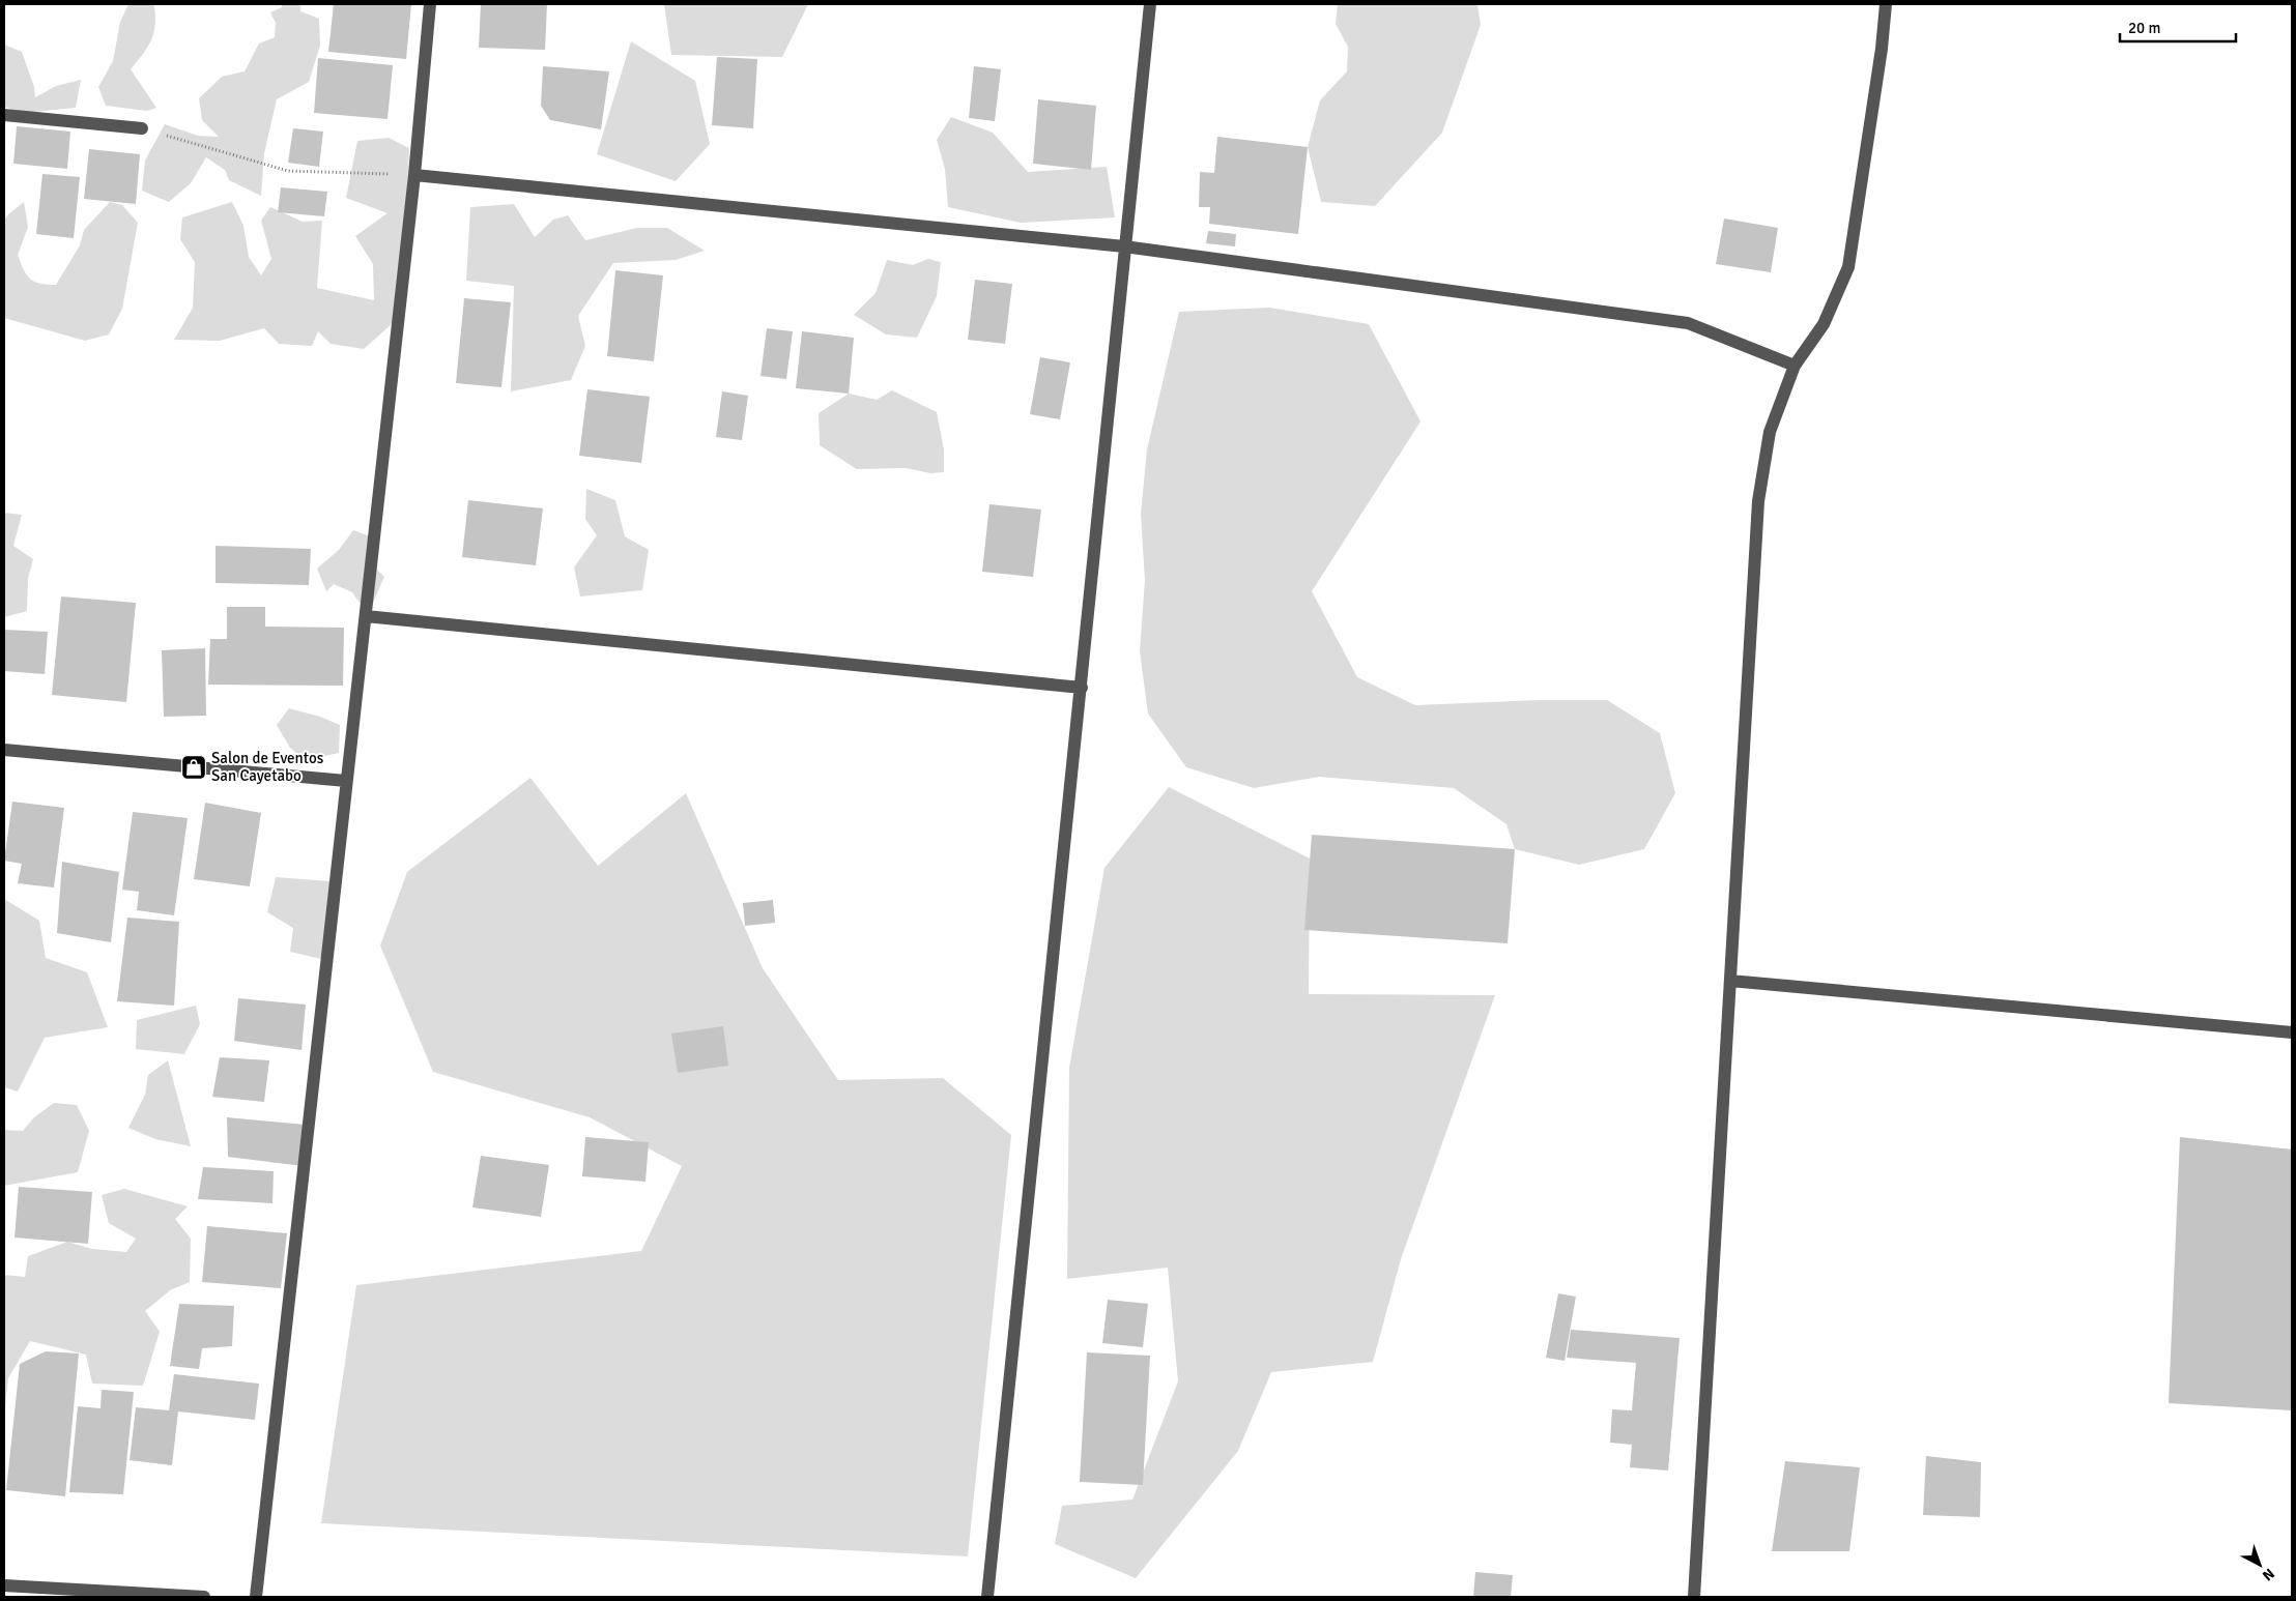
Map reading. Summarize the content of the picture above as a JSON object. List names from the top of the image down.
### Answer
{
  "places": {
    "shop": ["Salon de Eventos San Cayetabo"]
  },
  "scale_bar": "20 m",
  "north": "bottom right"
}
